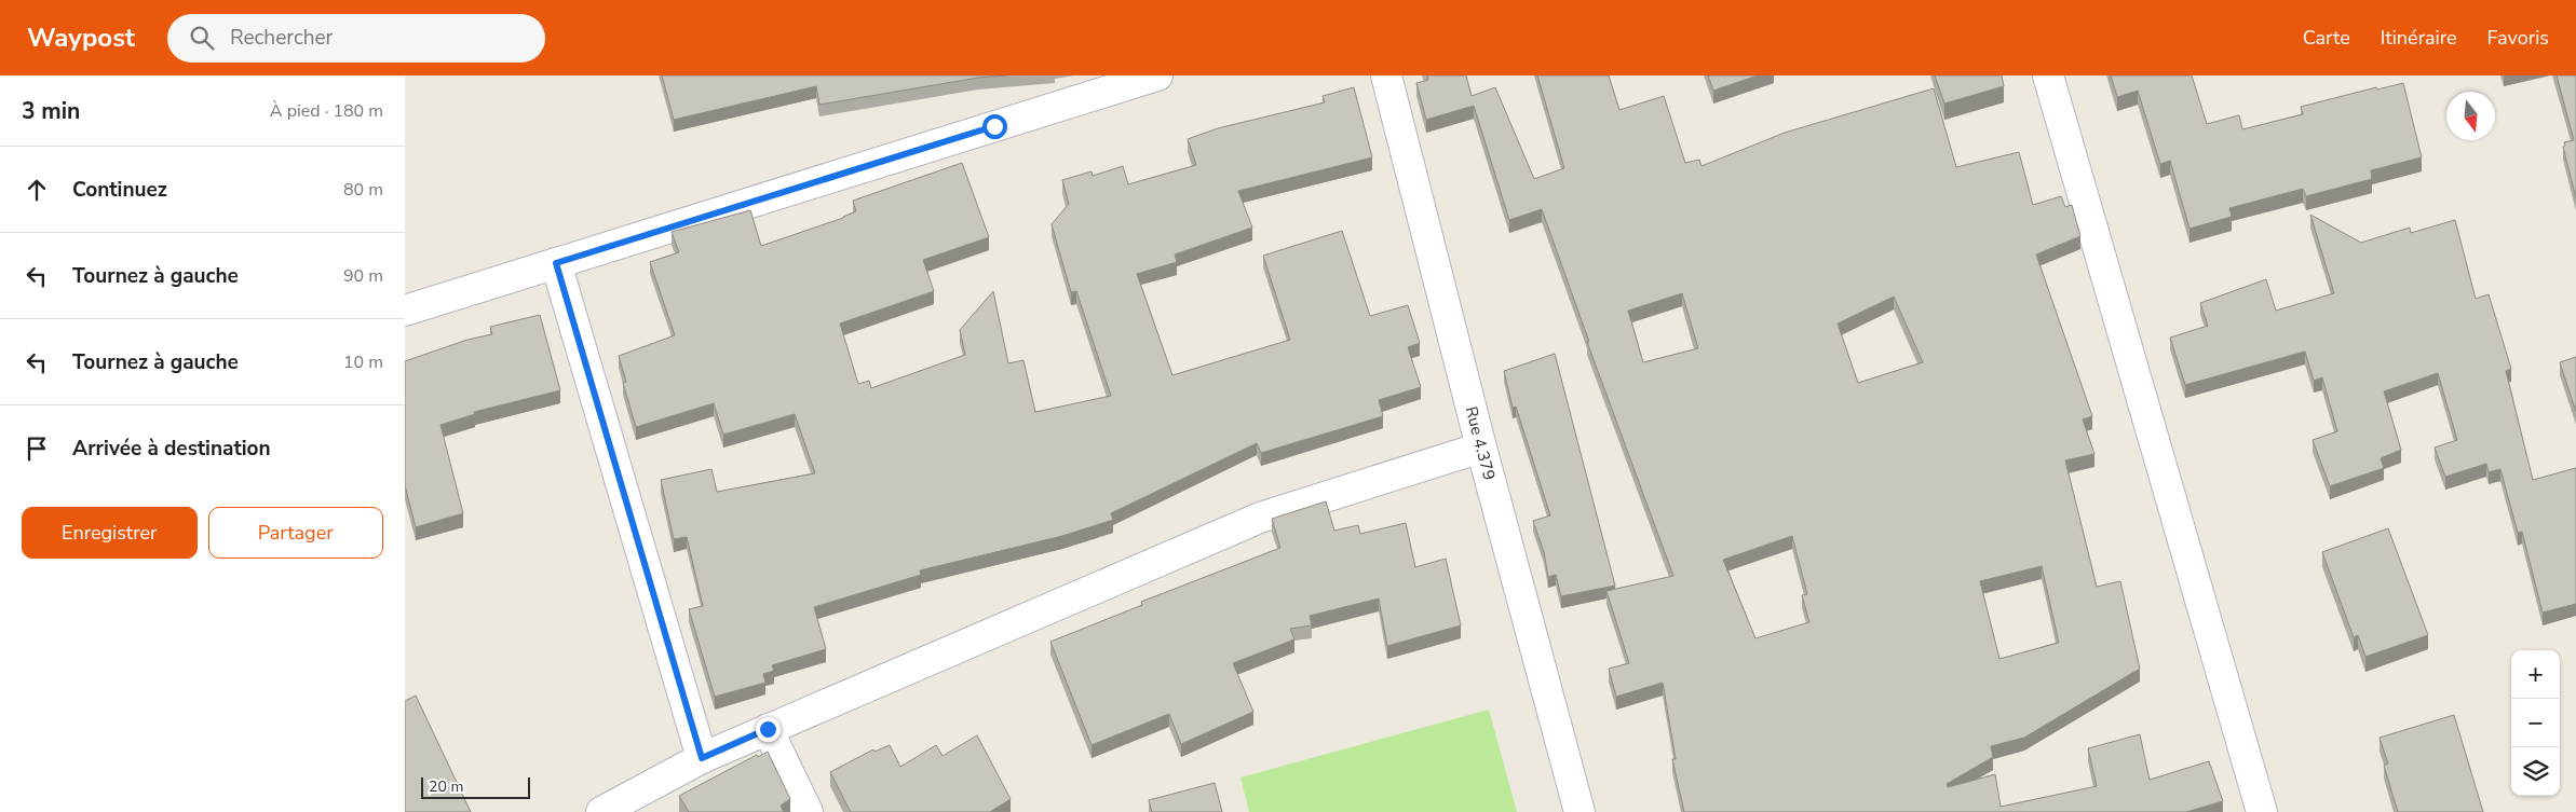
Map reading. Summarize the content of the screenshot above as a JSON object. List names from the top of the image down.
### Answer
{
  "streets": {
    "street": ["Rue 4.379"]
  },
  "scale_bar": "20 m",
  "north": "bottom",
  "page": {
    "header": "Waypost",
    "search": "Rechercher",
    "nav": ["Carte", "Itinéraire", "Favoris"],
    "heading": ["3 min", "À pied · 180 m"],
    "list": [
      ["Continuez", "80 m"],
      ["Tournez à gauche", "90 m"],
      ["Tournez à gauche", "10 m"],
      "Arrivée à destination"
    ],
    "buttons": ["Enregistrer", "Partager"],
    "map_buttons": ["+", "−"],
    "scale": "20 m"
  }
}
